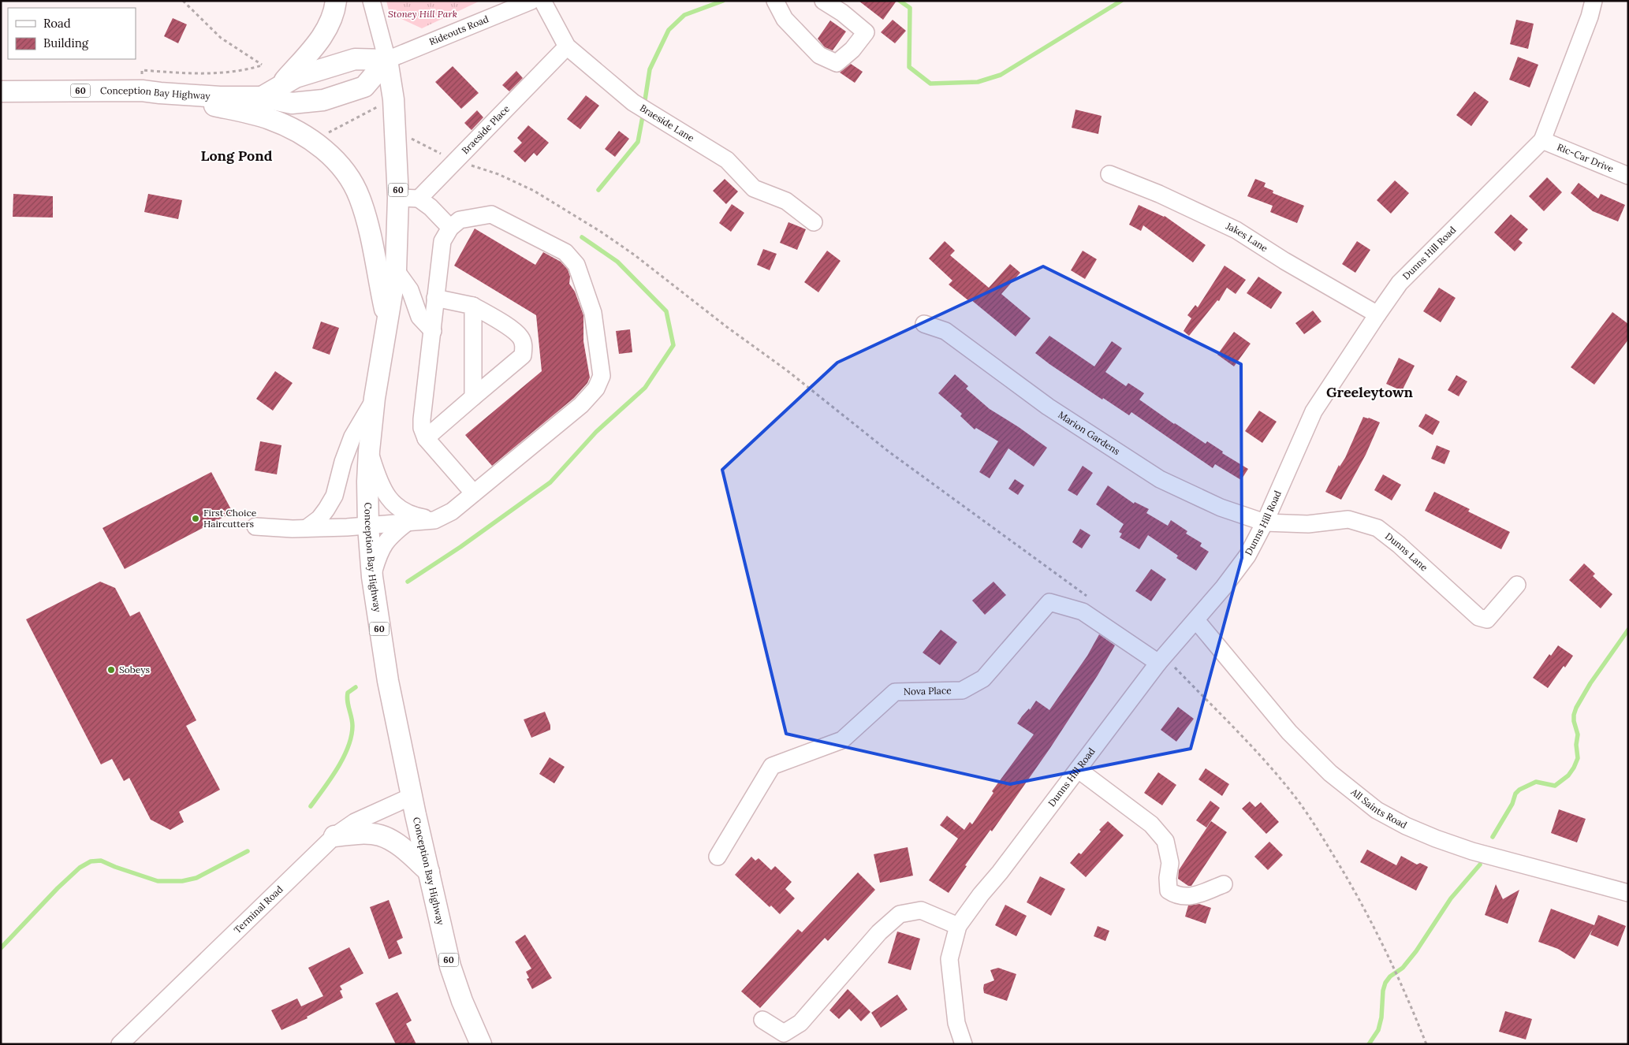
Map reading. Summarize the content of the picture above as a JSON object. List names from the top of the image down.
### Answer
{
  "streets": {
    "main road": ["60", "Conception Bay Highway"],
    "street": [
      "Rideouts Road",
      "Braeside Lane",
      "Braeside Place",
      "Ric-Car Drive",
      "Jakes Lane",
      "Dunns Hill Road",
      "Marion Gardens",
      "Dunns Lane",
      "Nova Place",
      "All Saints Road",
      "Terminal Road"
    ]
  },
  "crossings": [
    ["Rideouts Road", "Conception Bay Highway"],
    ["Conception Bay Highway", "Terminal Road"],
    ["Braeside Lane", "Braeside Place"],
    ["Ric-Car Drive", "Dunns Hill Road"],
    ["Jakes Lane", "Dunns Hill Road"],
    ["Dunns Hill Road", "Marion Gardens"],
    ["Dunns Hill Road", "Dunns Lane"],
    ["Dunns Hill Road", "Nova Place"],
    ["Dunns Hill Road", "All Saints Road"],
    ["Marion Gardens", "Dunns Lane"]
  ],
  "districts": ["Long Pond", "Greeleytown"],
  "parks": ["Stoney Hill Park"],
  "places": ["First Choice Haircutters", "Sobeys"],
  "legend": ["Road", "Building"]
}
